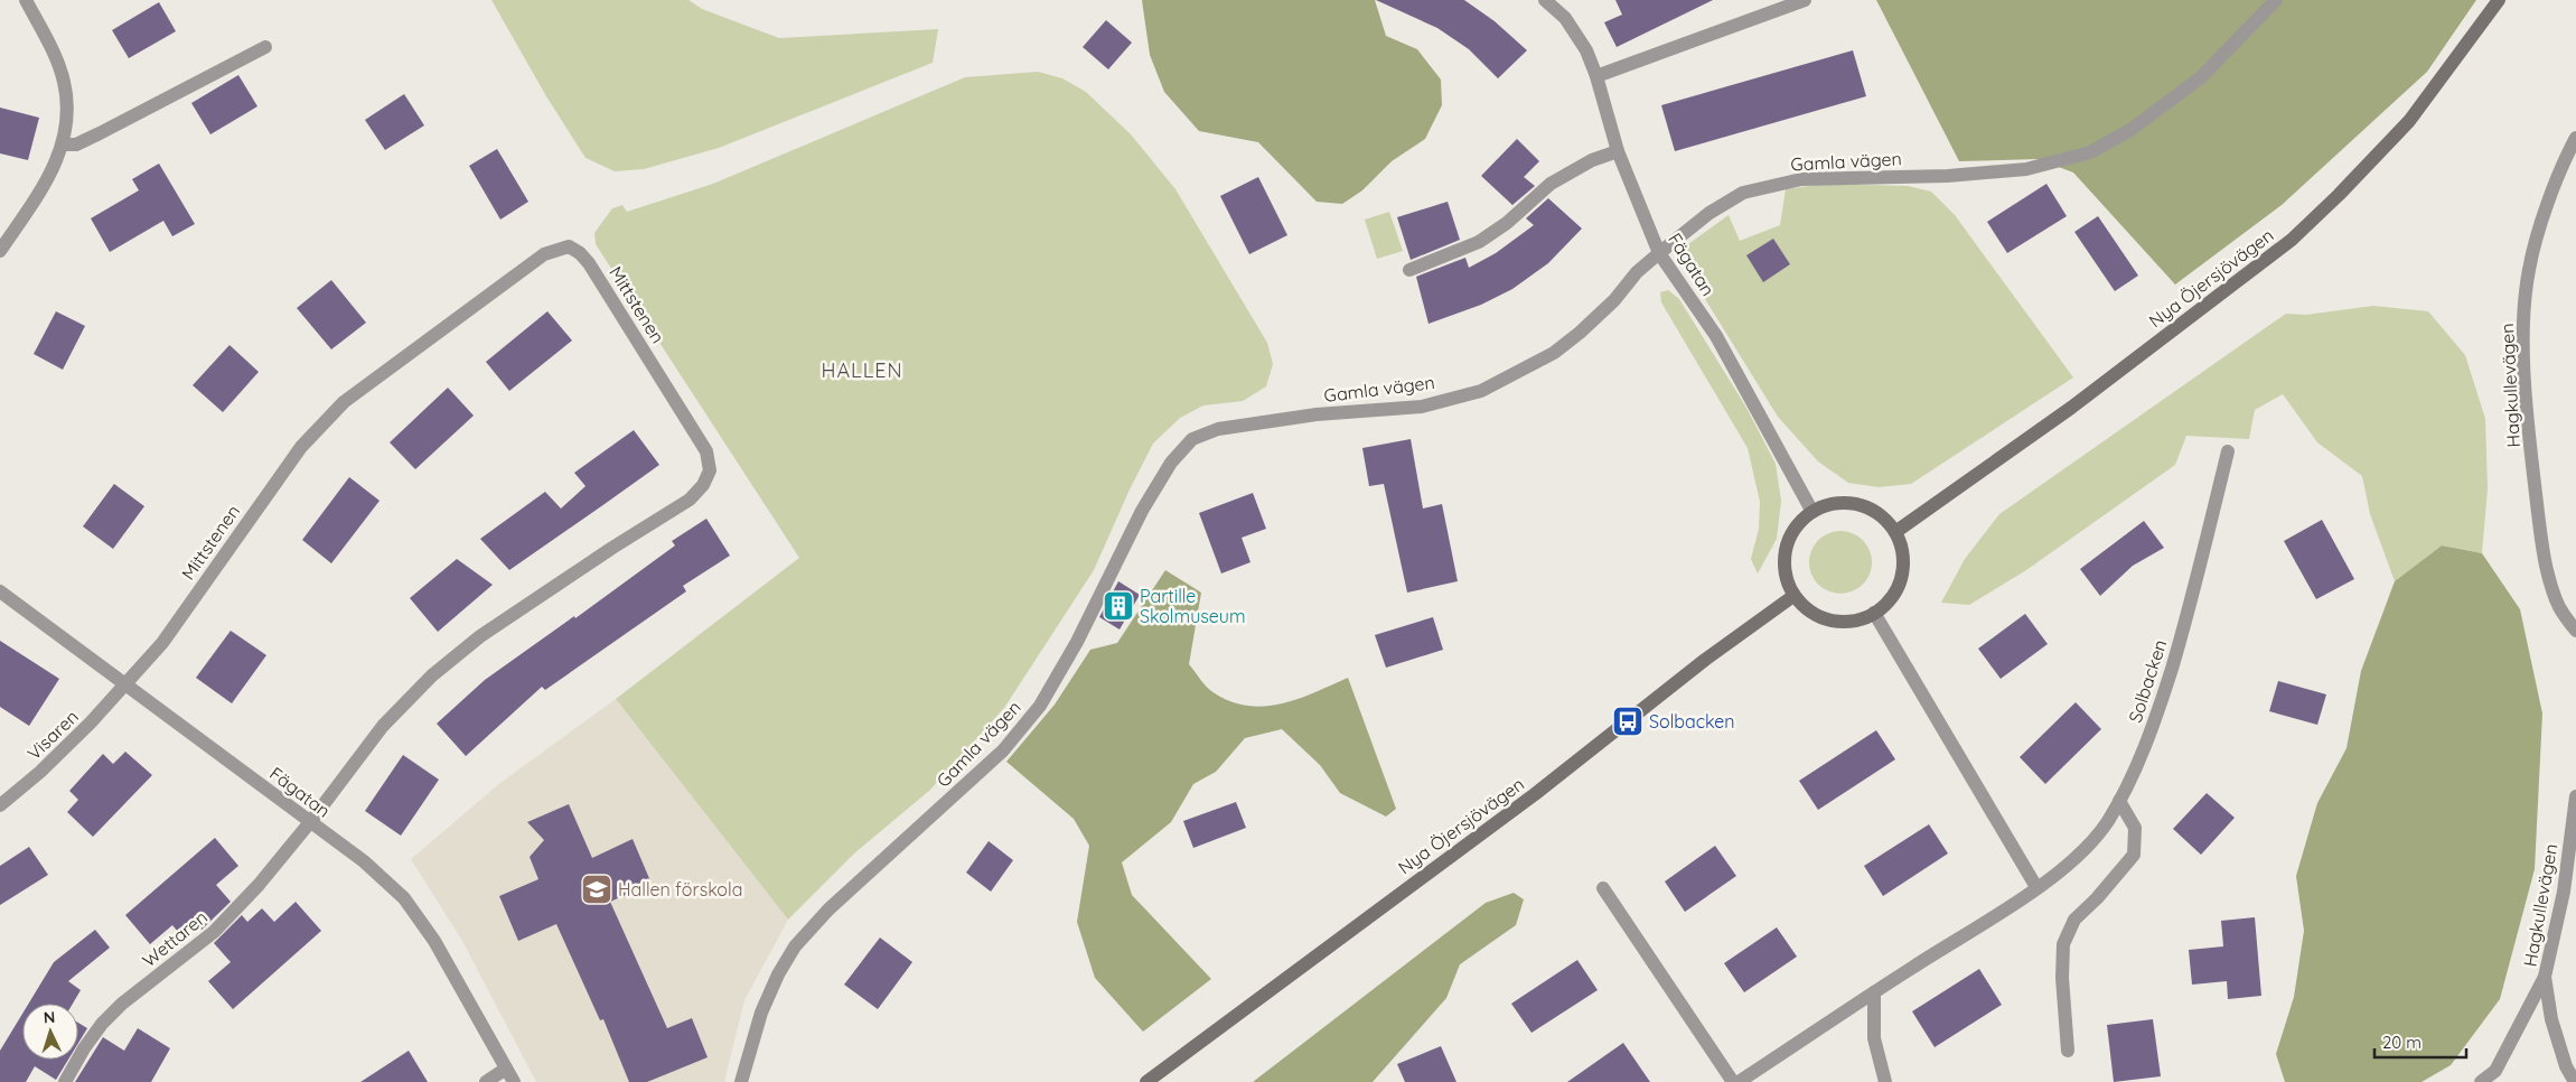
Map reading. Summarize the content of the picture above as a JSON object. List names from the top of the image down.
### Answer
{
  "streets": {
    "street": [
      "Gamla vägen",
      "Fägatan",
      "Nya Öjersjövägen",
      "Mittstenen",
      "Hagkullevägen",
      "Solbacken",
      "Visaren",
      "Wettaren"
    ]
  },
  "crossings": [
    ["Gamla vägen", "Fägatan"],
    ["Fägatan", "Nya Öjersjövägen"],
    ["Fägatan", "Mittstenen"],
    ["Fägatan", "Visaren"],
    ["Fägatan", "Wettaren"],
    ["Mittstenen", "Visaren"],
    ["Mittstenen", "Wettaren"]
  ],
  "districts": ["HALLEN"],
  "places": {
    "building": ["Partille Skolmuseum"],
    "bus stop": ["Solbacken"],
    "school or university": ["Hallen förskola"]
  },
  "scale_bar": "20 m",
  "north": "top"
}
